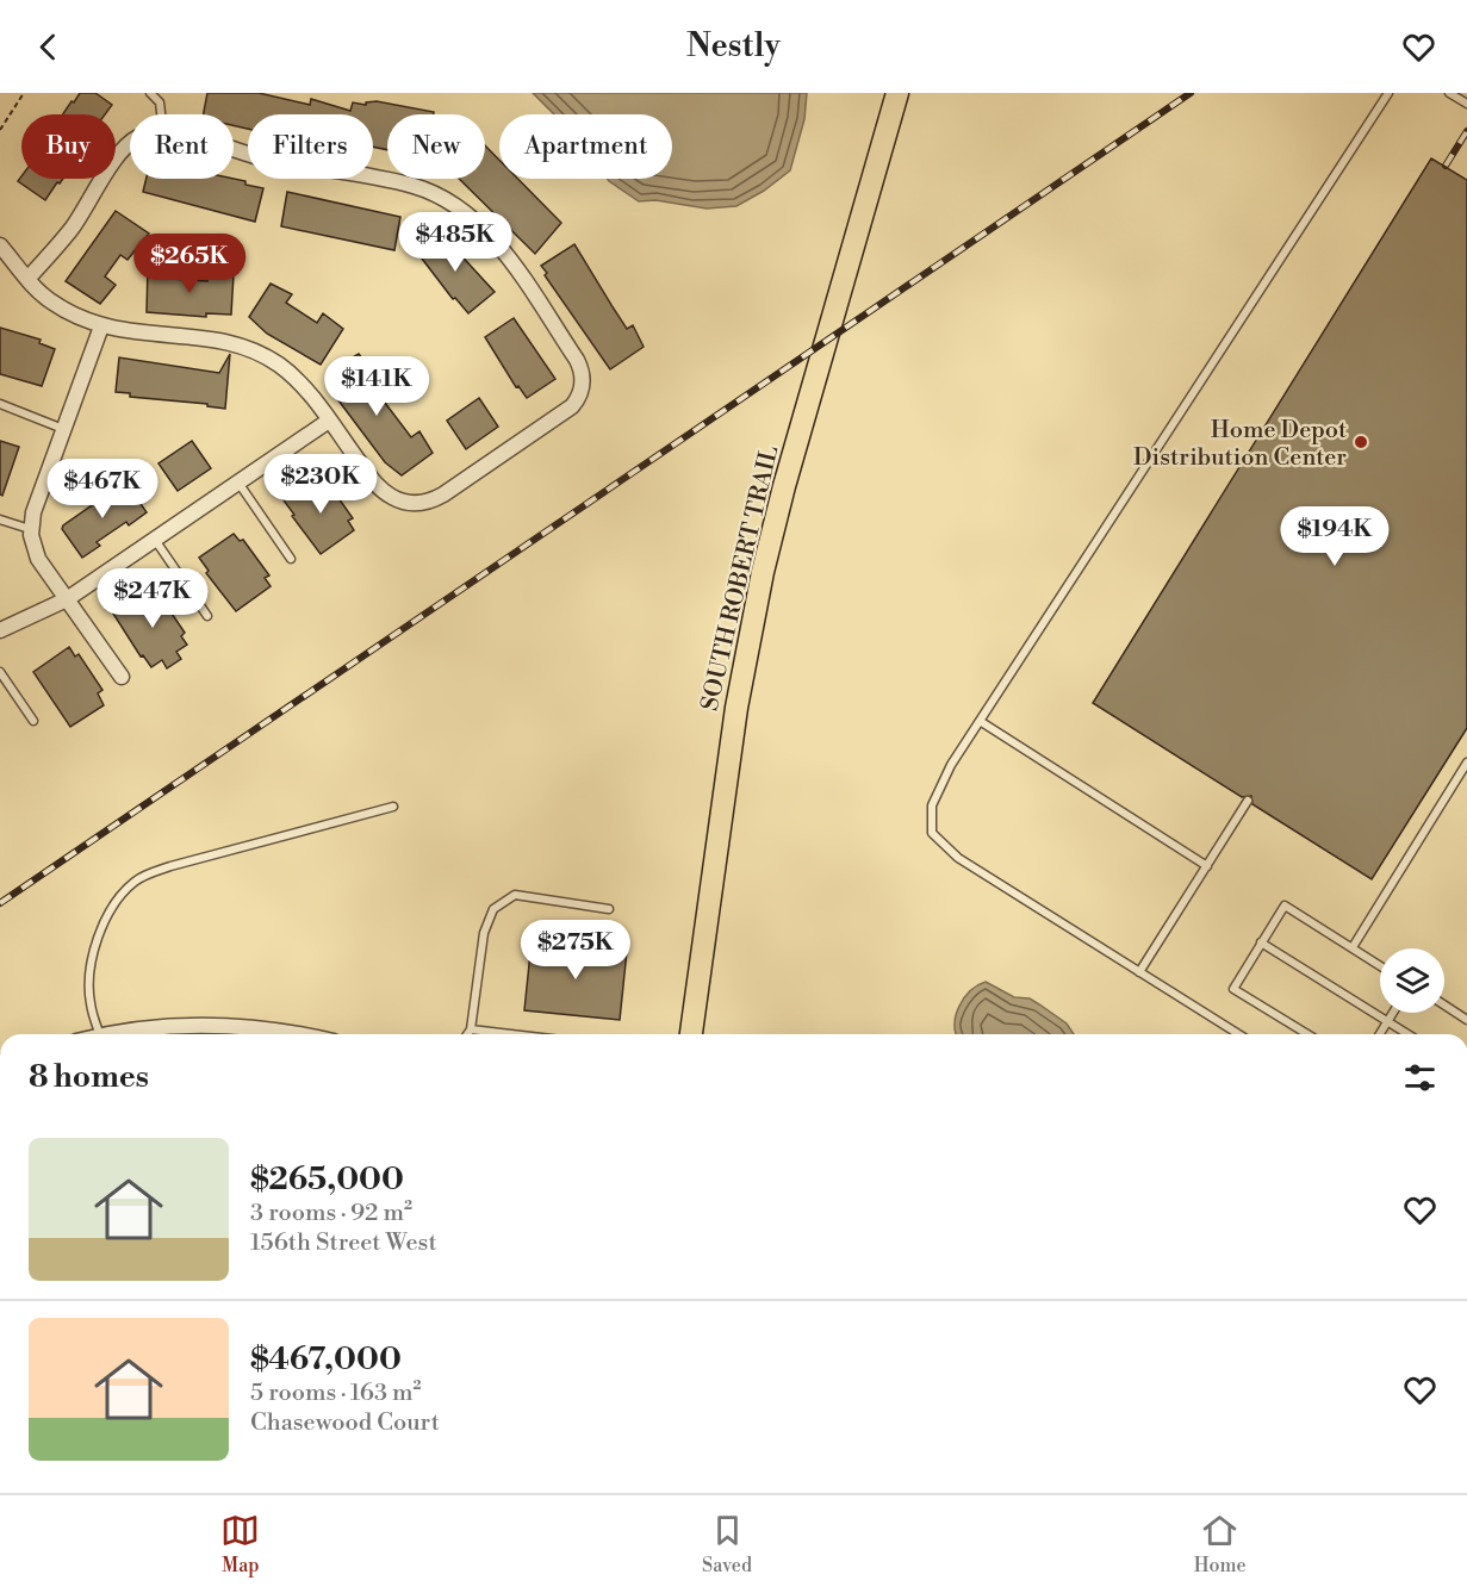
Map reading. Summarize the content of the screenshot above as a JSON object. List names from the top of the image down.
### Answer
{
  "streets": {
    "main road": ["SOUTH ROBERT TRAIL"]
  },
  "places": ["Home Depot Distribution Center"],
  "page": {
    "header": "Nestly",
    "chip": [
      "Buy",
      "Rent",
      "Filters",
      "New",
      "Apartment"
    ],
    "price": [
      "$485K",
      "$265K",
      "$141K",
      "$230K",
      "$467K",
      "$194K",
      "$247K",
      "$275K"
    ],
    "heading": "8 homes",
    "list": [
      {
        "name": "$265,000",
        "note": "3 rooms · 92 m² · 156th Street West"
      },
      {
        "name": "$467,000",
        "note": "5 rooms · 163 m² · Chasewood Court"
      }
    ],
    "tabs": ["Map", "Saved", "Home"]
  }
}
